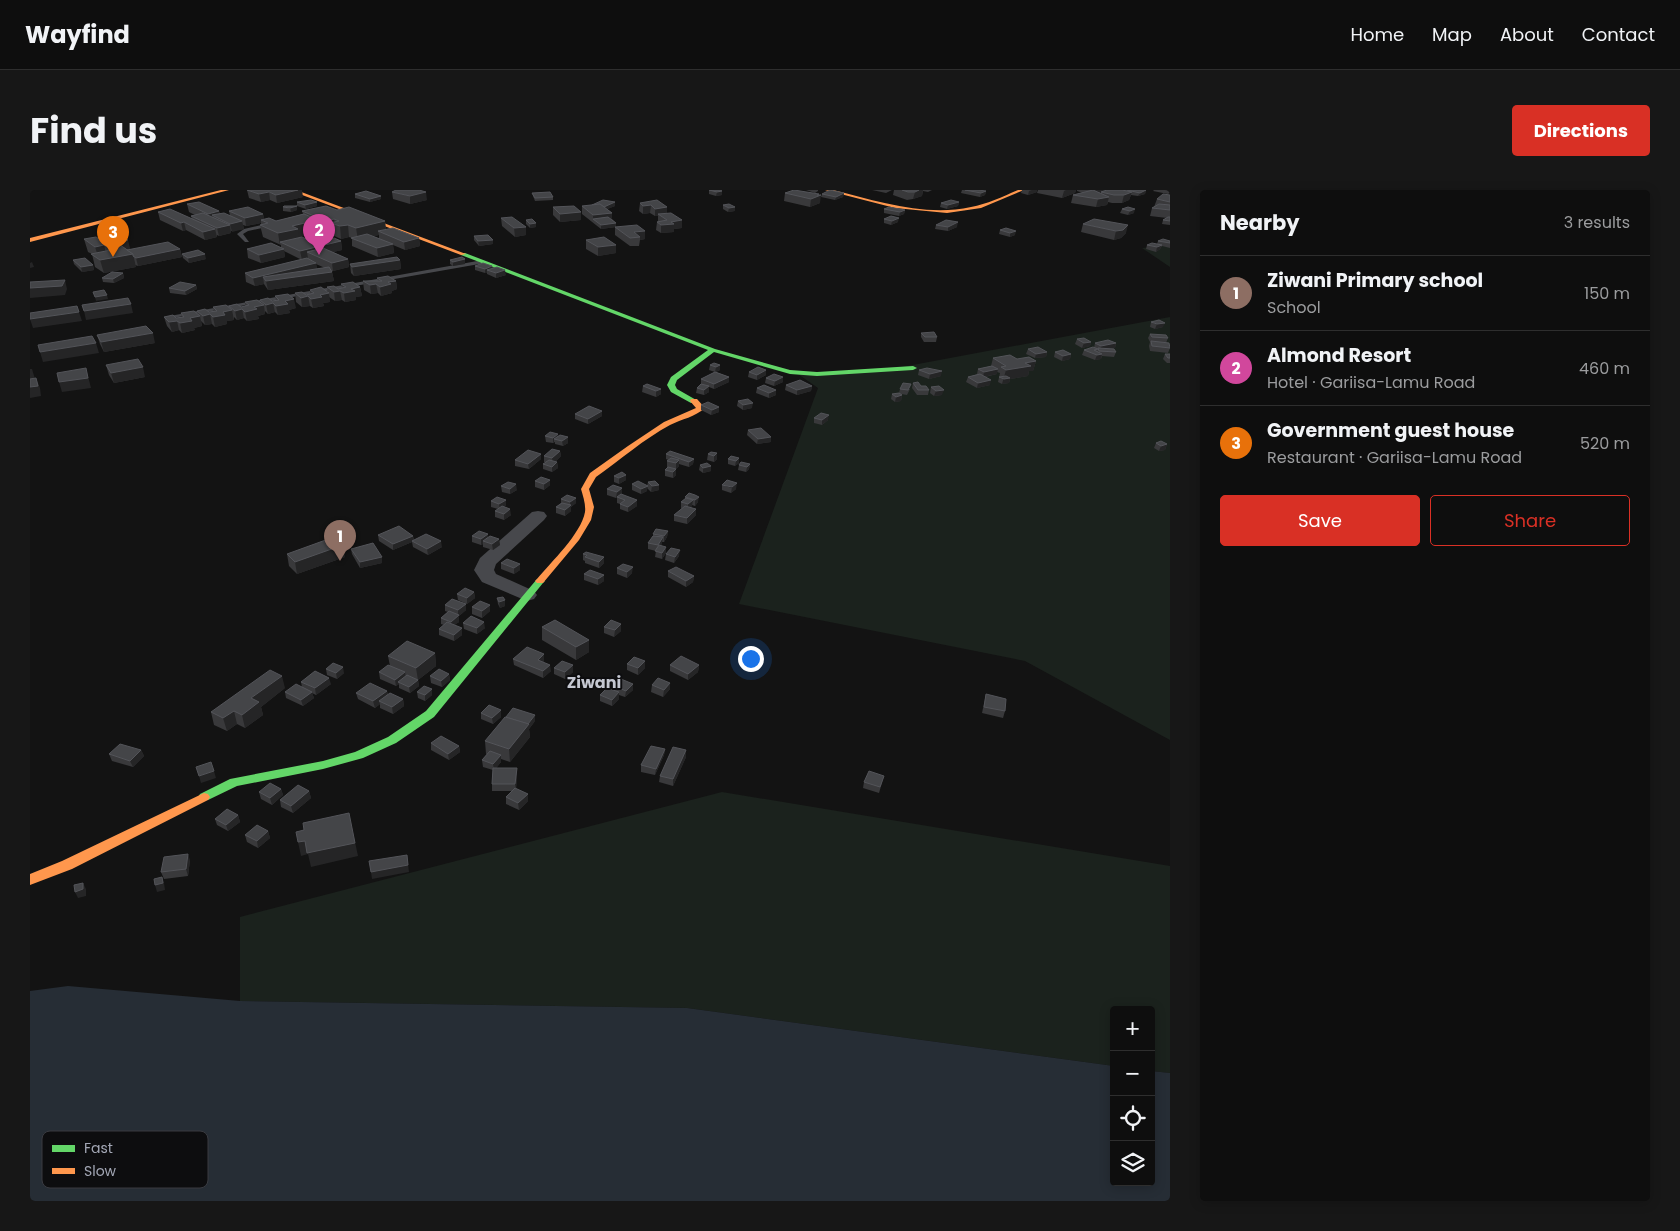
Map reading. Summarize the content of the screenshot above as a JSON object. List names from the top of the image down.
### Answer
{
  "districts": ["Ziwani"],
  "legend": ["Fast", "Slow"],
  "page": {
    "header": "Wayfind",
    "nav": [
      "Home",
      "Map",
      "About",
      "Contact"
    ],
    "title": "Find us",
    "buttons": [
      "Directions",
      ["Save", "Share"]
    ],
    "heading": ["Nearby", "3 results"],
    "pins": ["2", "3", "1"],
    "list": [
      {
        "mark": "1",
        "name": "Ziwani Primary school",
        "note": "School",
        "value": "150 m"
      },
      {
        "mark": "2",
        "name": "Almond Resort",
        "note": "Hotel · Gariisa-Lamu Road",
        "value": "460 m"
      },
      {
        "mark": "3",
        "name": "Government guest house",
        "note": "Restaurant · Gariisa-Lamu Road",
        "value": "520 m"
      }
    ],
    "map_buttons": ["+", "−"]
  }
}
